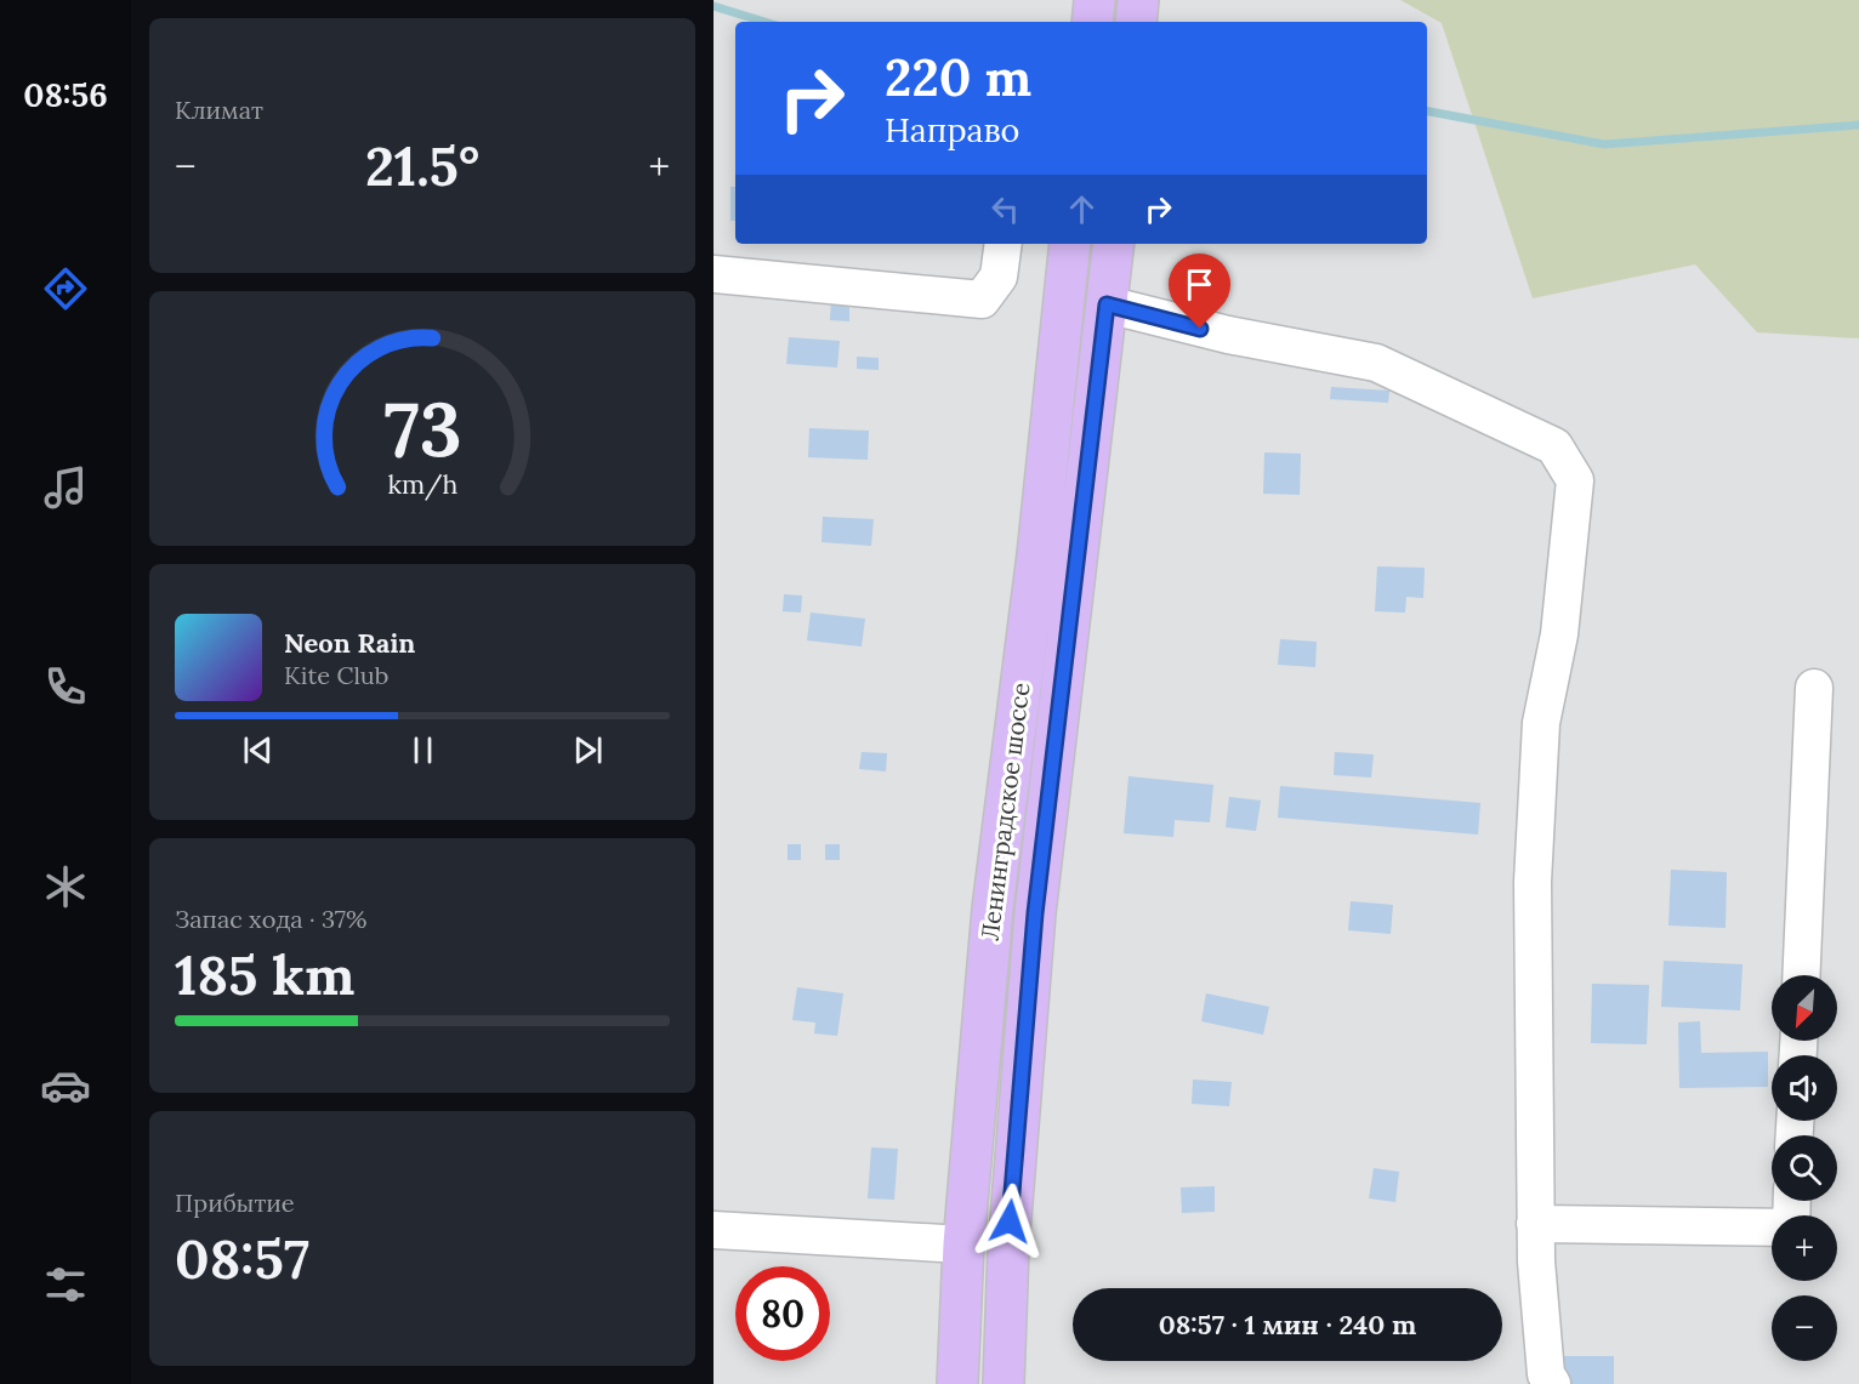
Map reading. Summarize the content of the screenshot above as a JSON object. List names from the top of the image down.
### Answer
{
  "streets": {
    "highway": ["Ленинградское шоссе"]
  },
  "north": "bottom left",
  "page": {
    "tabs": "08:56",
    "tile": [
      "Климат",
      ["Запас хода · 37%", "185 km"],
      ["Прибытие", "08:57"]
    ],
    "turn": ["220 m", "Направо"],
    "heat": ["−", "21.5°", "+"],
    "song": ["Neon Rain", "Kite Club"],
    "map_buttons": ["+", "−"],
    "limit": "80",
    "trip": "08:57 · 1 мин · 240 m",
    "gauge": ["73", "km/h"]
  }
}
